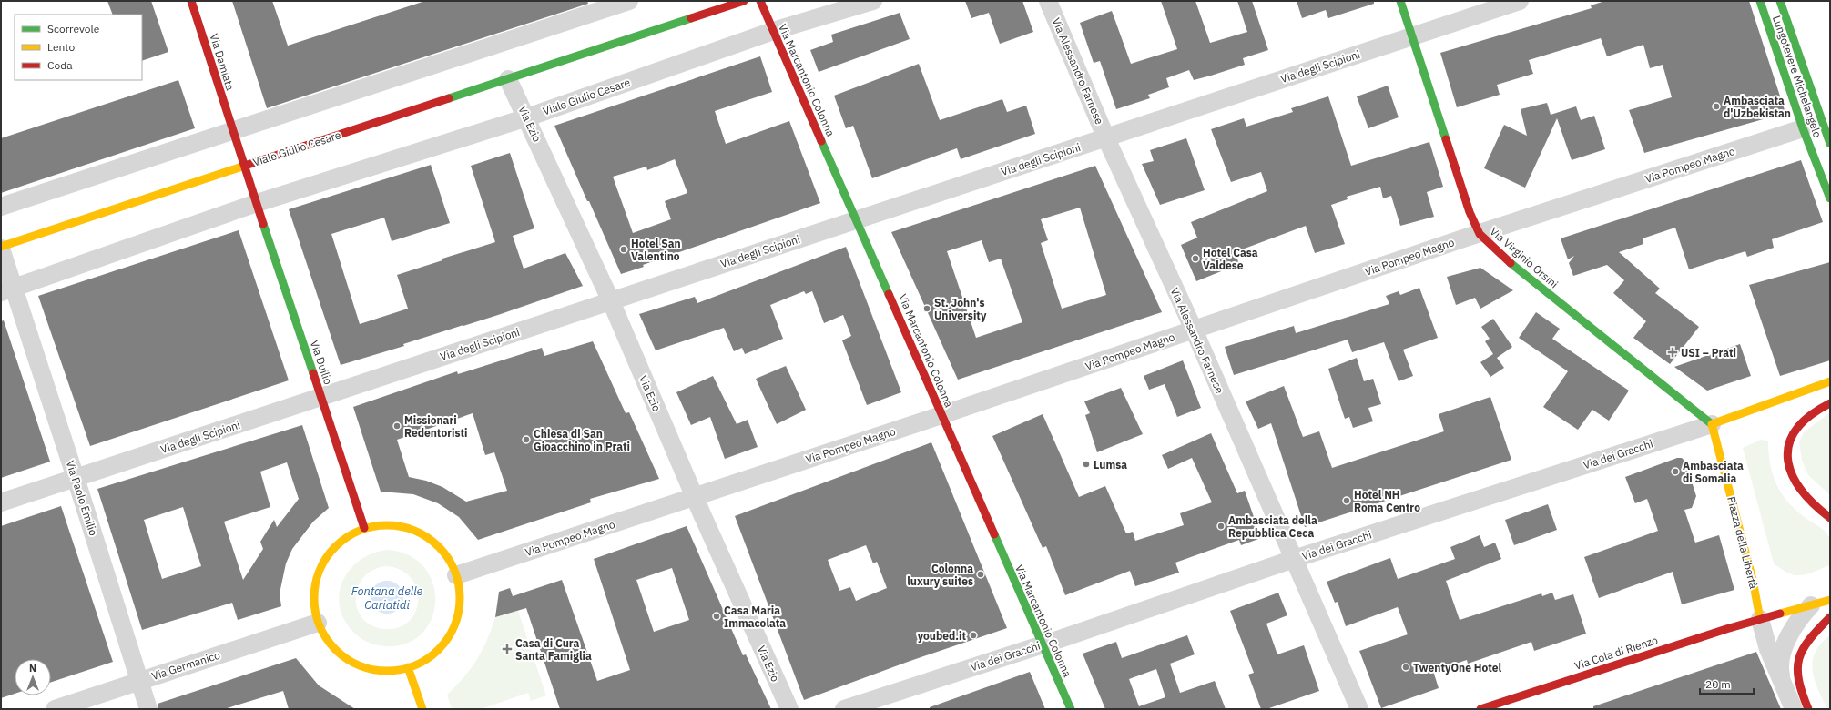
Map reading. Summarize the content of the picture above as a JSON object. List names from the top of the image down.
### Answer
{
  "streets": {
    "street": [
      "Via Damiata",
      "Via degli Scipioni",
      "Via Alessandro Farnese",
      "Lungotevere Michelangelo",
      "Via Marcantonio Colonna",
      "Viale Giulio Cesare",
      "Via Ezio",
      "Via Pompeo Magno",
      "Via Virginio Orsini",
      "Via Duilio",
      "Via dei Gracchi",
      "Via Paolo Emilio",
      "Piazza della Libertà",
      "Via Cola di Rienzo",
      "Via Germanico"
    ]
  },
  "crossings": [
    ["Via Damiata", "Viale Giulio Cesare"],
    ["Via degli Scipioni", "Via Alessandro Farnese"],
    ["Via degli Scipioni", "Via Marcantonio Colonna"],
    ["Via degli Scipioni", "Via Ezio"],
    ["Via degli Scipioni", "Via Virginio Orsini"],
    ["Via degli Scipioni", "Via Duilio"],
    ["Via degli Scipioni", "Via Paolo Emilio"],
    ["Via Alessandro Farnese", "Via Pompeo Magno"],
    ["Via Alessandro Farnese", "Via dei Gracchi"],
    ["Lungotevere Michelangelo", "Via Pompeo Magno"],
    ["Via Marcantonio Colonna", "Viale Giulio Cesare"],
    ["Via Marcantonio Colonna", "Via Pompeo Magno"],
    ["Via Marcantonio Colonna", "Via dei Gracchi"],
    ["Viale Giulio Cesare", "Via Ezio"],
    ["Viale Giulio Cesare", "Via Duilio"],
    ["Viale Giulio Cesare", "Via Paolo Emilio"],
    ["Via Ezio", "Via Pompeo Magno"],
    ["Via Pompeo Magno", "Via Virginio Orsini"],
    ["Via Virginio Orsini", "Via dei Gracchi"],
    ["Via Virginio Orsini", "Piazza della Libertà"],
    ["Via dei Gracchi", "Piazza della Libertà"],
    ["Via Paolo Emilio", "Via Germanico"],
    ["Piazza della Libertà", "Via Cola di Rienzo"]
  ],
  "water": ["Fontana delle Cariatidi"],
  "places": {
    "other": [
      "Ambasciata d'Uzbekistan",
      "Hotel San Valentino",
      "Hotel Casa Valdese",
      "St. John's University",
      "Missionari Redentoristi",
      "Chiesa di San Gioacchino in Prati",
      "Lumsa",
      "Ambasciata di Somalia",
      "Hotel NH Roma Centro",
      "Ambasciata della Repubblica Ceca",
      "Colonna luxury suites",
      "Casa Maria Immacolata",
      "youbed.it",
      "TwentyOne Hotel"
    ],
    "health": ["USI – Prati", "Casa di Cura Santa Famiglia"]
  },
  "legend": ["Scorrevole", "Lento", "Coda"],
  "scale_bar": "20 m",
  "north": "top"
}
